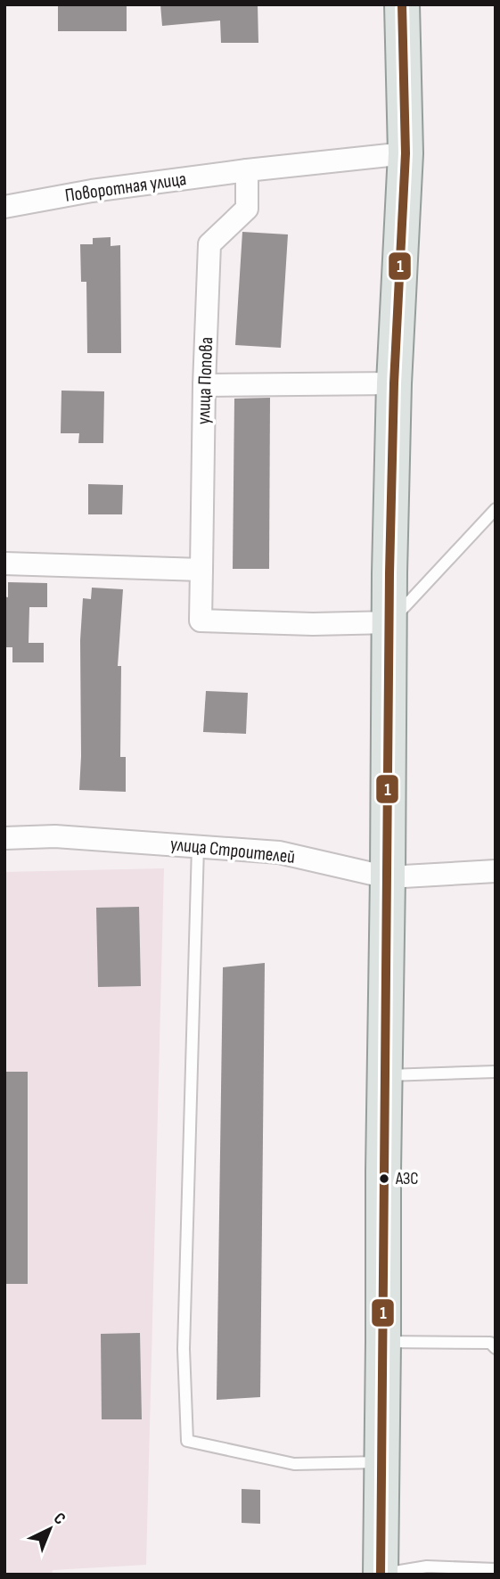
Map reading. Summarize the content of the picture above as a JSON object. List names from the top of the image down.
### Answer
{
  "streets": {
    "street": ["Поворотная улица", "улица Попова", "улица Строителей"]
  },
  "crossings": [
    ["Поворотная улица", "улица Попова"]
  ],
  "places": ["АЗС"],
  "lines": ["transit line 1"],
  "north": "top right"
}
